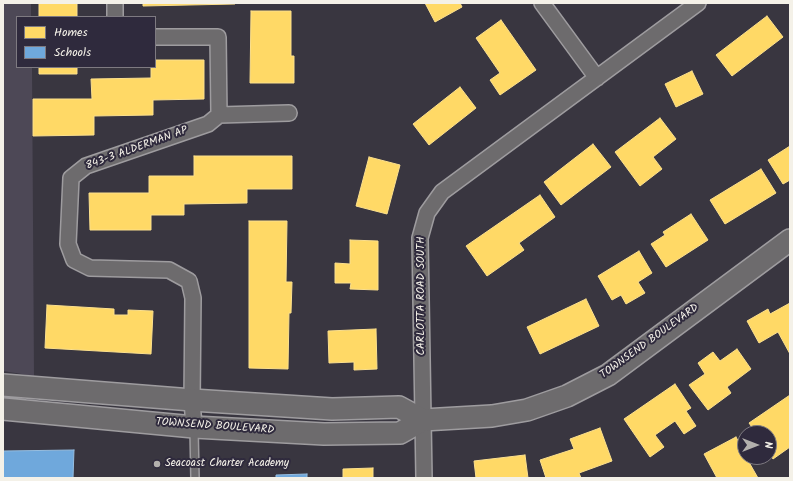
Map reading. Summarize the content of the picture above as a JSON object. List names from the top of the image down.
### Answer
{
  "streets": {
    "street": ["843-3 ALDERMAN AP", "CARLOTTA ROAD SOUTH", "TOWNSEND BOULEVARD"]
  },
  "crossings": [
    ["843-3 ALDERMAN AP", "TOWNSEND BOULEVARD"],
    ["CARLOTTA ROAD SOUTH", "TOWNSEND BOULEVARD"]
  ],
  "places": ["Seacoast Charter Academy"],
  "legend": ["Homes", "Schools"],
  "north": "right"
}
